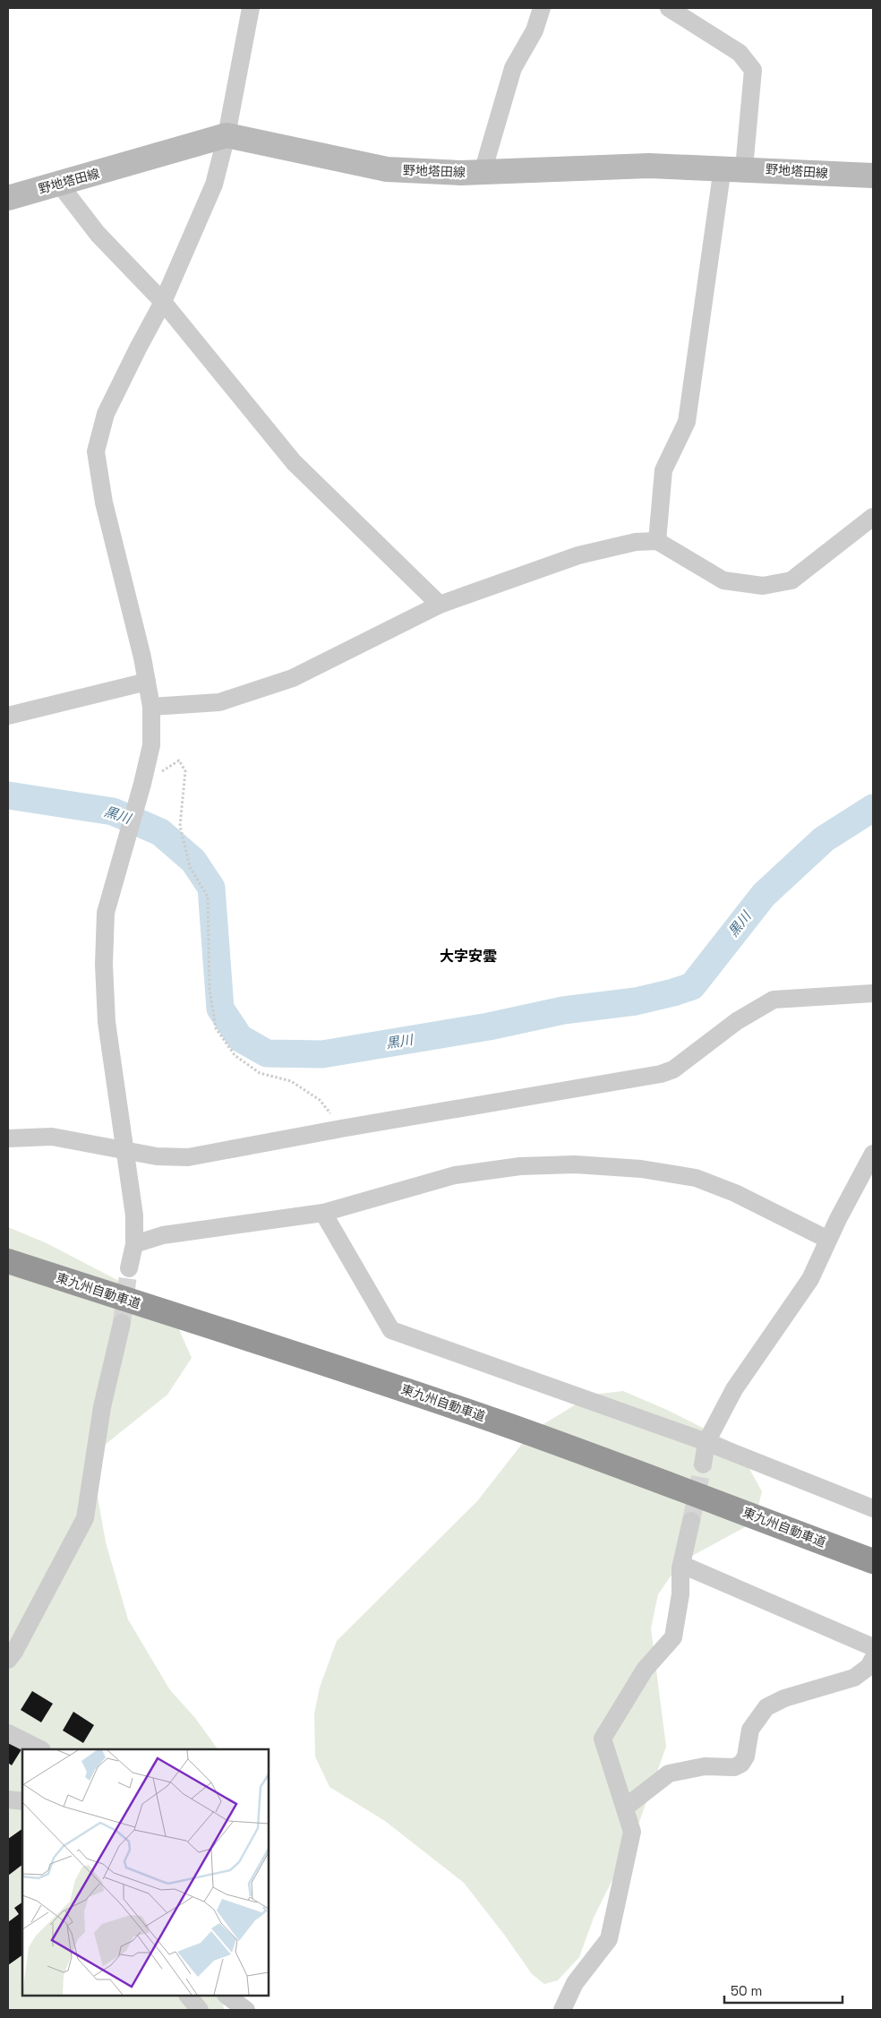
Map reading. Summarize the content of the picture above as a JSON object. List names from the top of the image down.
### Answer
{
  "streets": {
    "highway": ["東九州自動車道"],
    "main road": ["野地塔田線"]
  },
  "districts": ["大字安雲"],
  "water": ["黒川"],
  "scale_bar": "50 m"
}
